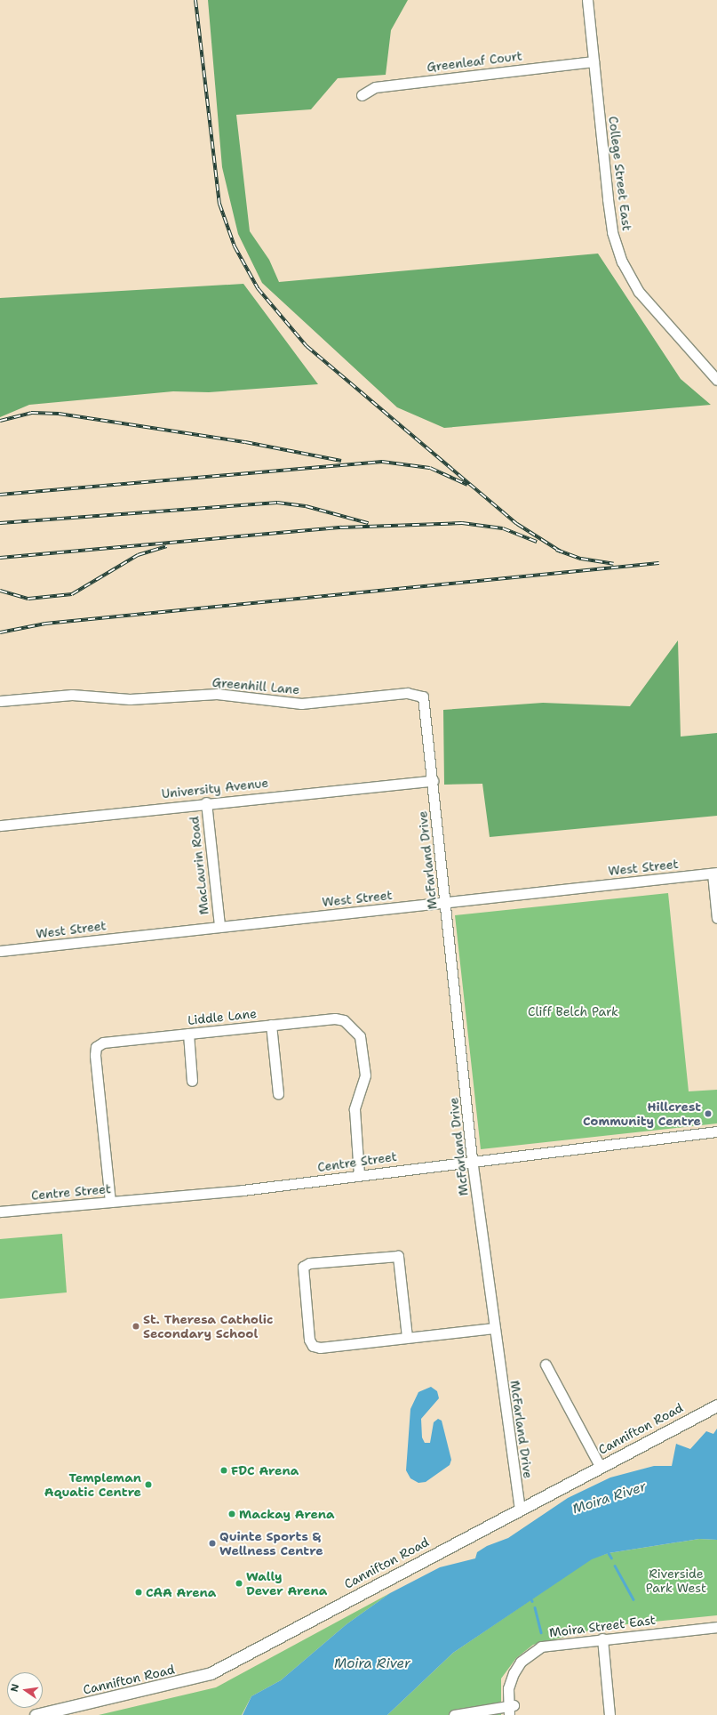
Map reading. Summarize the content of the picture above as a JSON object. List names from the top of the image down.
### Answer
{
  "streets": {
    "main road": ["Cannifton Road"],
    "street": [
      "Greenleaf Court",
      "College Street East",
      "Greenhill Lane",
      "University Avenue",
      "McFarland Drive",
      "MacLaurin Road",
      "West Street",
      "Liddle Lane",
      "Centre Street",
      "Moira Street East"
    ]
  },
  "crossings": [
    ["Greenleaf Court", "College Street East"],
    ["Greenhill Lane", "University Avenue"],
    ["Greenhill Lane", "McFarland Drive"],
    ["University Avenue", "McFarland Drive"],
    ["University Avenue", "MacLaurin Road"],
    ["McFarland Drive", "West Street"],
    ["McFarland Drive", "Centre Street"],
    ["McFarland Drive", "Cannifton Road"],
    ["MacLaurin Road", "West Street"],
    ["Liddle Lane", "Centre Street"]
  ],
  "water": ["Moira River"],
  "parks": ["Cliff Belch Park", "Riverside Park West"],
  "places": [
    "Hillcrest Community Centre",
    "St. Theresa Catholic Secondary School",
    "FDC Arena",
    "Templeman Aquatic Centre",
    "Mackay Arena",
    "Quinte Sports & Wellness Centre",
    "Wally Dever Arena",
    "CAA Arena"
  ],
  "north": "left"
}
